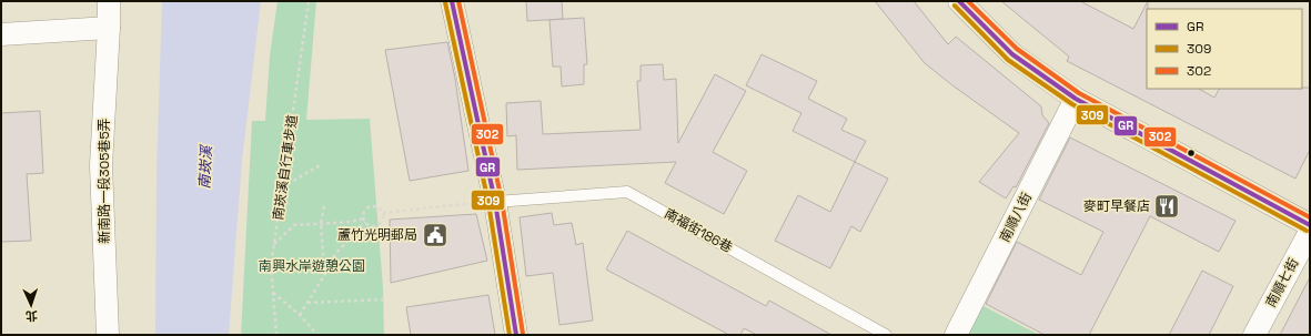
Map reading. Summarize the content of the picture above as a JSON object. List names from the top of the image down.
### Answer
{
  "streets": {
    "street": ["新南路一段305巷5弄", "南順八街", "南順七街"],
    "lane": ["南福街186巷"],
    "path": ["南崁溪自行車步道"]
  },
  "water": ["南崁溪"],
  "parks": ["南興水岸遊憩公園"],
  "places": {
    "restaurant": ["麥町早餐店"],
    "public building": ["蘆竹光明郵局"]
  },
  "lines": ["transit line GR", "transit line 302", "transit line 309"],
  "legend": ["GR", "309", "302"],
  "north": "bottom"
}
